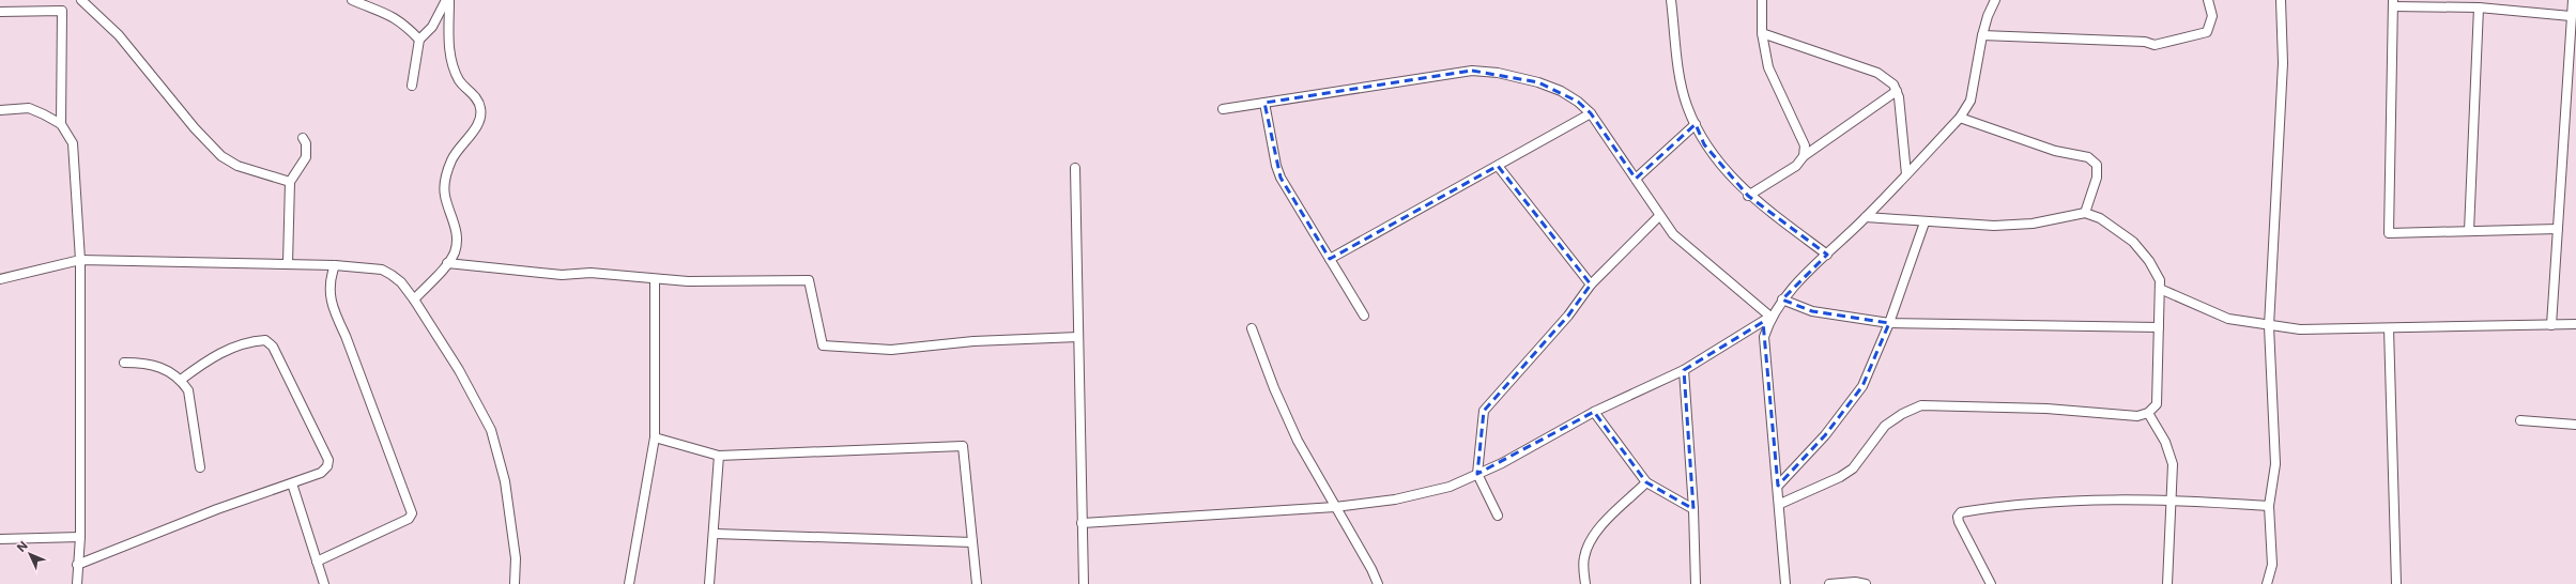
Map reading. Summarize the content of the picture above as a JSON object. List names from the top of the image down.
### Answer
{
  "north": "top left"
}
